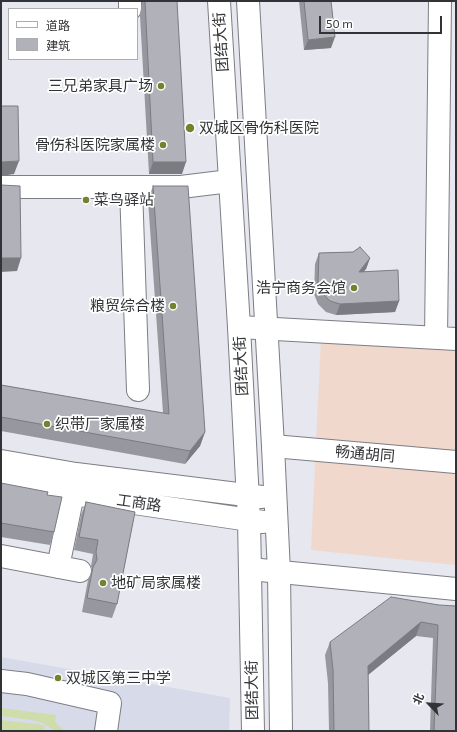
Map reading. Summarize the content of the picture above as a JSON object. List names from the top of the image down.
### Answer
{
  "streets": {
    "main road": ["团结大街", "畅通胡同", "工商路"]
  },
  "crossings": [
    ["团结大街", "畅通胡同"],
    ["团结大街", "工商路"]
  ],
  "places": [
    "三兄弟家具广场",
    "双城区骨伤科医院",
    "骨伤科医院家属楼",
    "菜鸟驿站",
    "浩宁商务会馆",
    "粮贸综合楼",
    "织带厂家属楼",
    "地矿局家属楼",
    "双城区第三中学"
  ],
  "legend": ["道路", "建筑"],
  "scale_bar": "50 m",
  "north": "top left"
}
